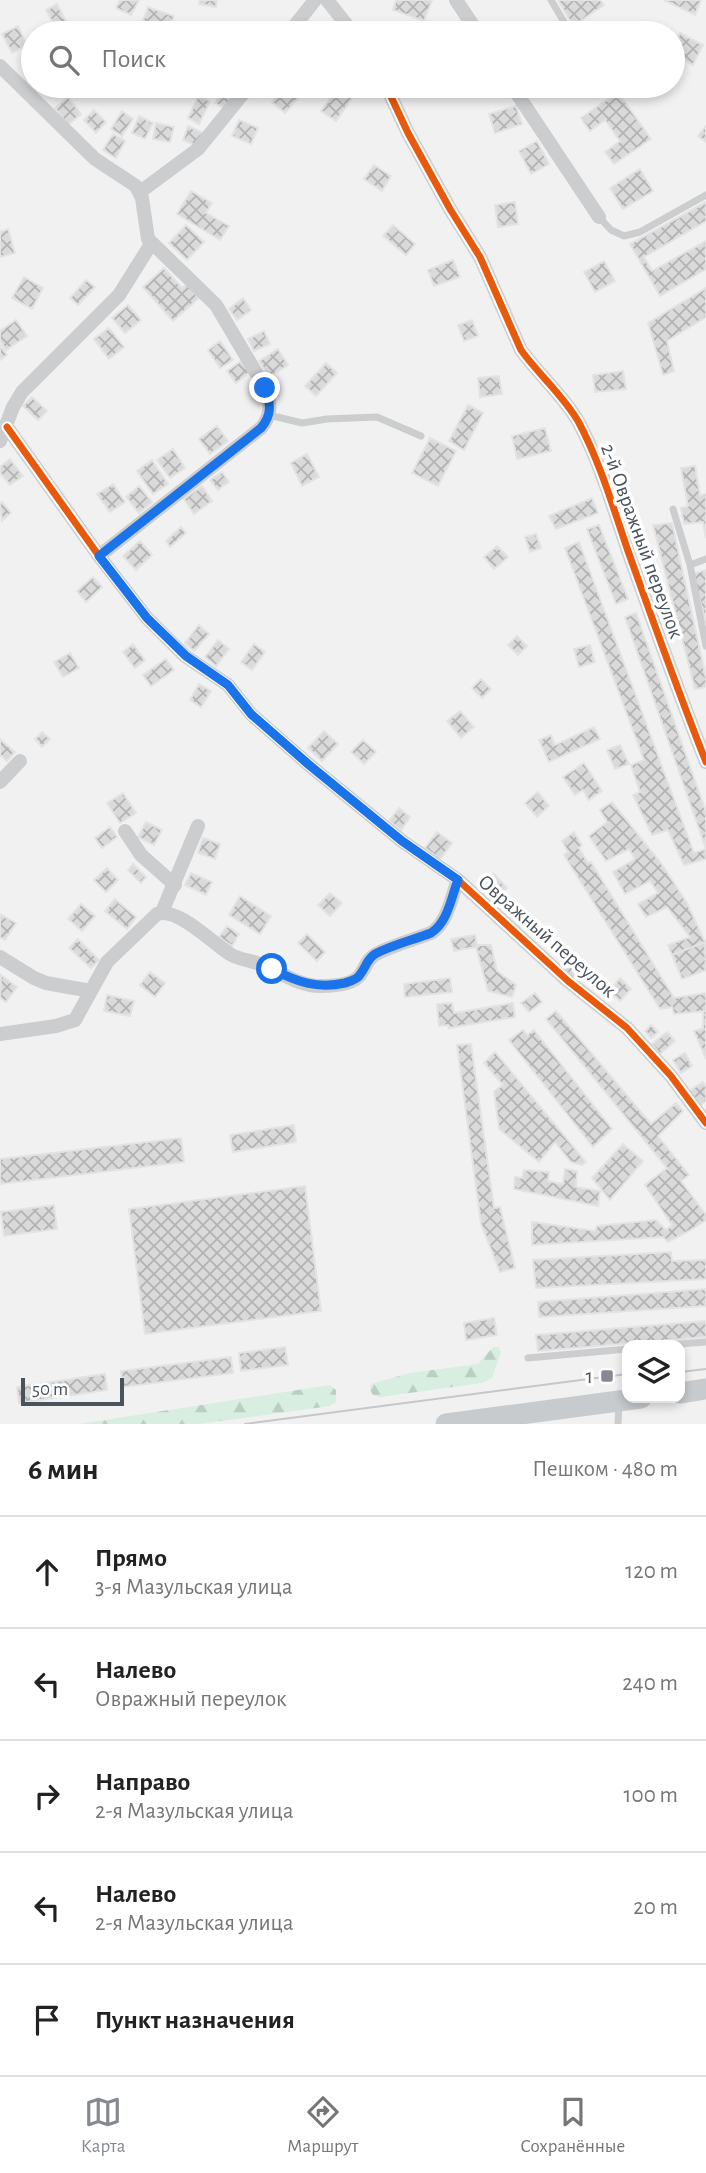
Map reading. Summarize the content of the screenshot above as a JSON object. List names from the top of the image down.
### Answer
{
  "streets": {
    "street": ["2-й Овражный переулок", "Овражный переулок"]
  },
  "places": {
    "transit": ["1"]
  },
  "scale_bar": "50 m",
  "page": {
    "search": "Поиск",
    "scale": "50 m",
    "heading": ["6 мин", "Пешком · 480 m"],
    "list": [
      ["Прямо", "3-я Мазульская улица", "120 m"],
      ["Налево", "Овражный переулок", "240 m"],
      ["Направо", "2-я Мазульская улица", "100 m"],
      ["Налево", "2-я Мазульская улица", "20 m"],
      "Пункт назначения"
    ],
    "nav": ["Карта", "Маршрут", "Сохранённые"]
  }
}
